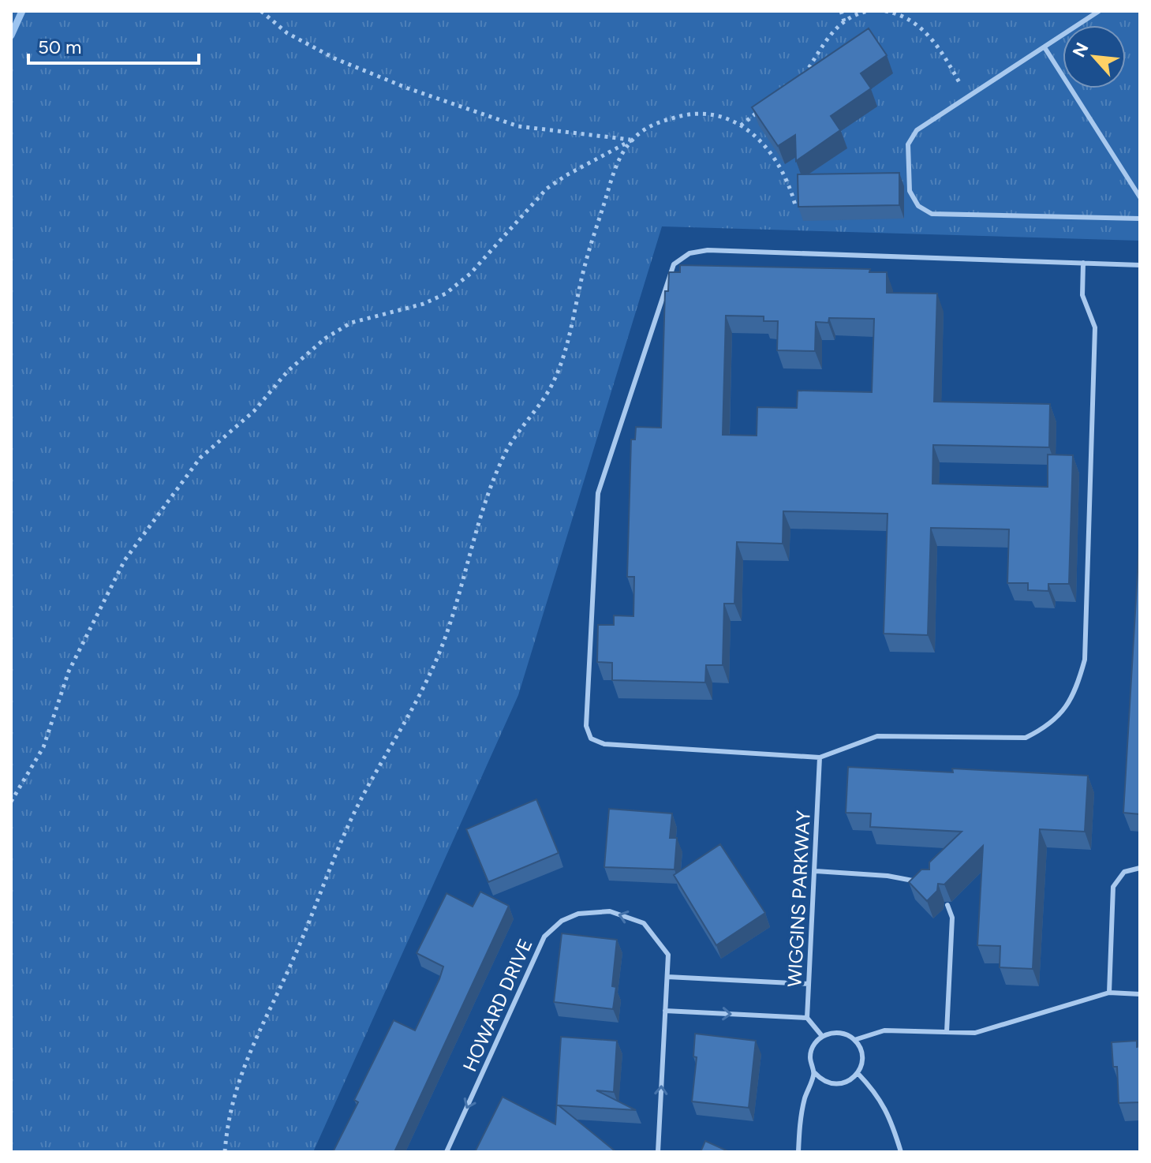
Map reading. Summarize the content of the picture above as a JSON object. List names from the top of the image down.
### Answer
{
  "streets": {
    "lane": ["WIGGINS PARKWAY", "HOWARD DRIVE"]
  },
  "scale_bar": "50 m",
  "north": "top left"
}
